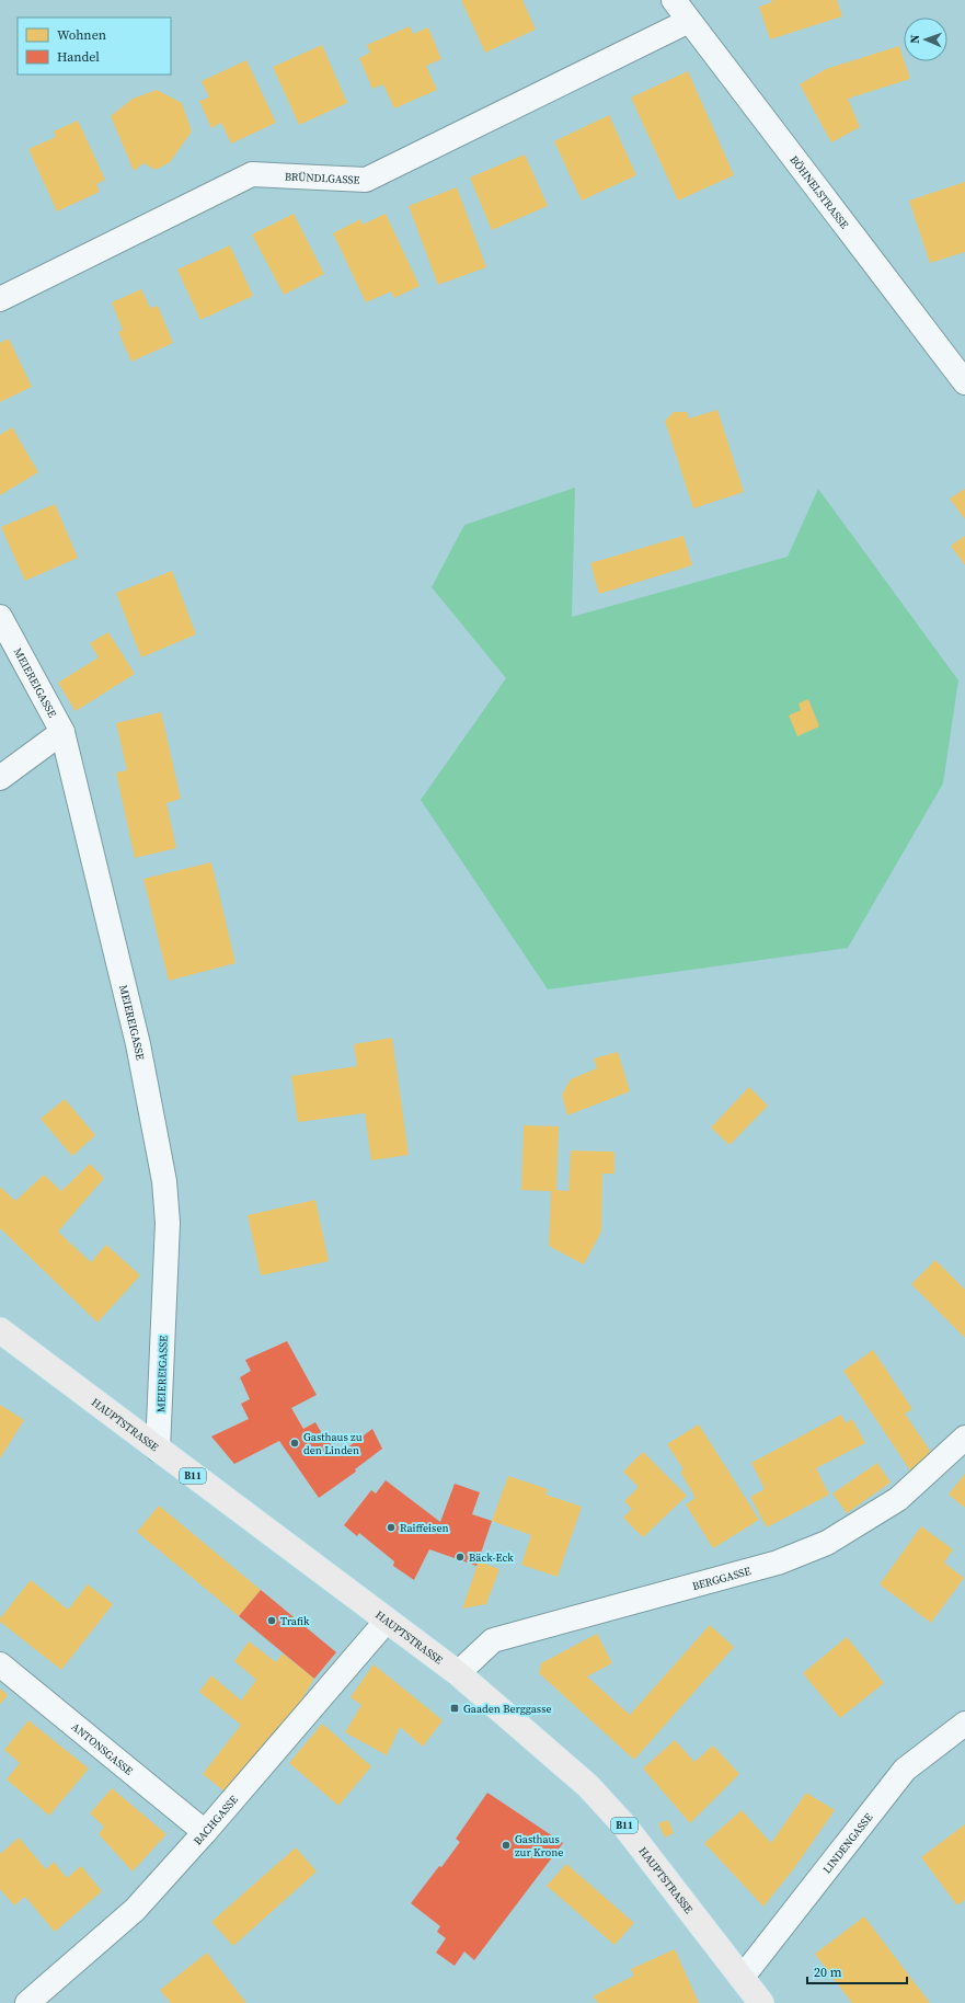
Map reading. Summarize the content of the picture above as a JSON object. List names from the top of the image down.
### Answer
{
  "streets": {
    "main road": ["HAUPTSTRASSE", "B11"],
    "street": [
      "BRÜNDLGASSE",
      "BÖHNELSTRASSE",
      "MEIEREIGASSE",
      "BERGGASSE",
      "ANTONSGASSE",
      "BACHGASSE",
      "LINDENGASSE"
    ]
  },
  "crossings": [
    ["BRÜNDLGASSE", "BÖHNELSTRASSE"],
    ["MEIEREIGASSE", "HAUPTSTRASSE"],
    ["HAUPTSTRASSE", "BERGGASSE"],
    ["HAUPTSTRASSE", "BACHGASSE"],
    ["HAUPTSTRASSE", "LINDENGASSE"],
    ["ANTONSGASSE", "BACHGASSE"]
  ],
  "places": {
    "other": [
      "Gasthaus zu den Linden",
      "Raiffeisen",
      "Bäck-Eck",
      "Trafik",
      "Gasthaus zur Krone"
    ],
    "transit": ["Gaaden Berggasse"]
  },
  "legend": ["Wohnen", "Handel"],
  "scale_bar": "20 m",
  "north": "left"
}
